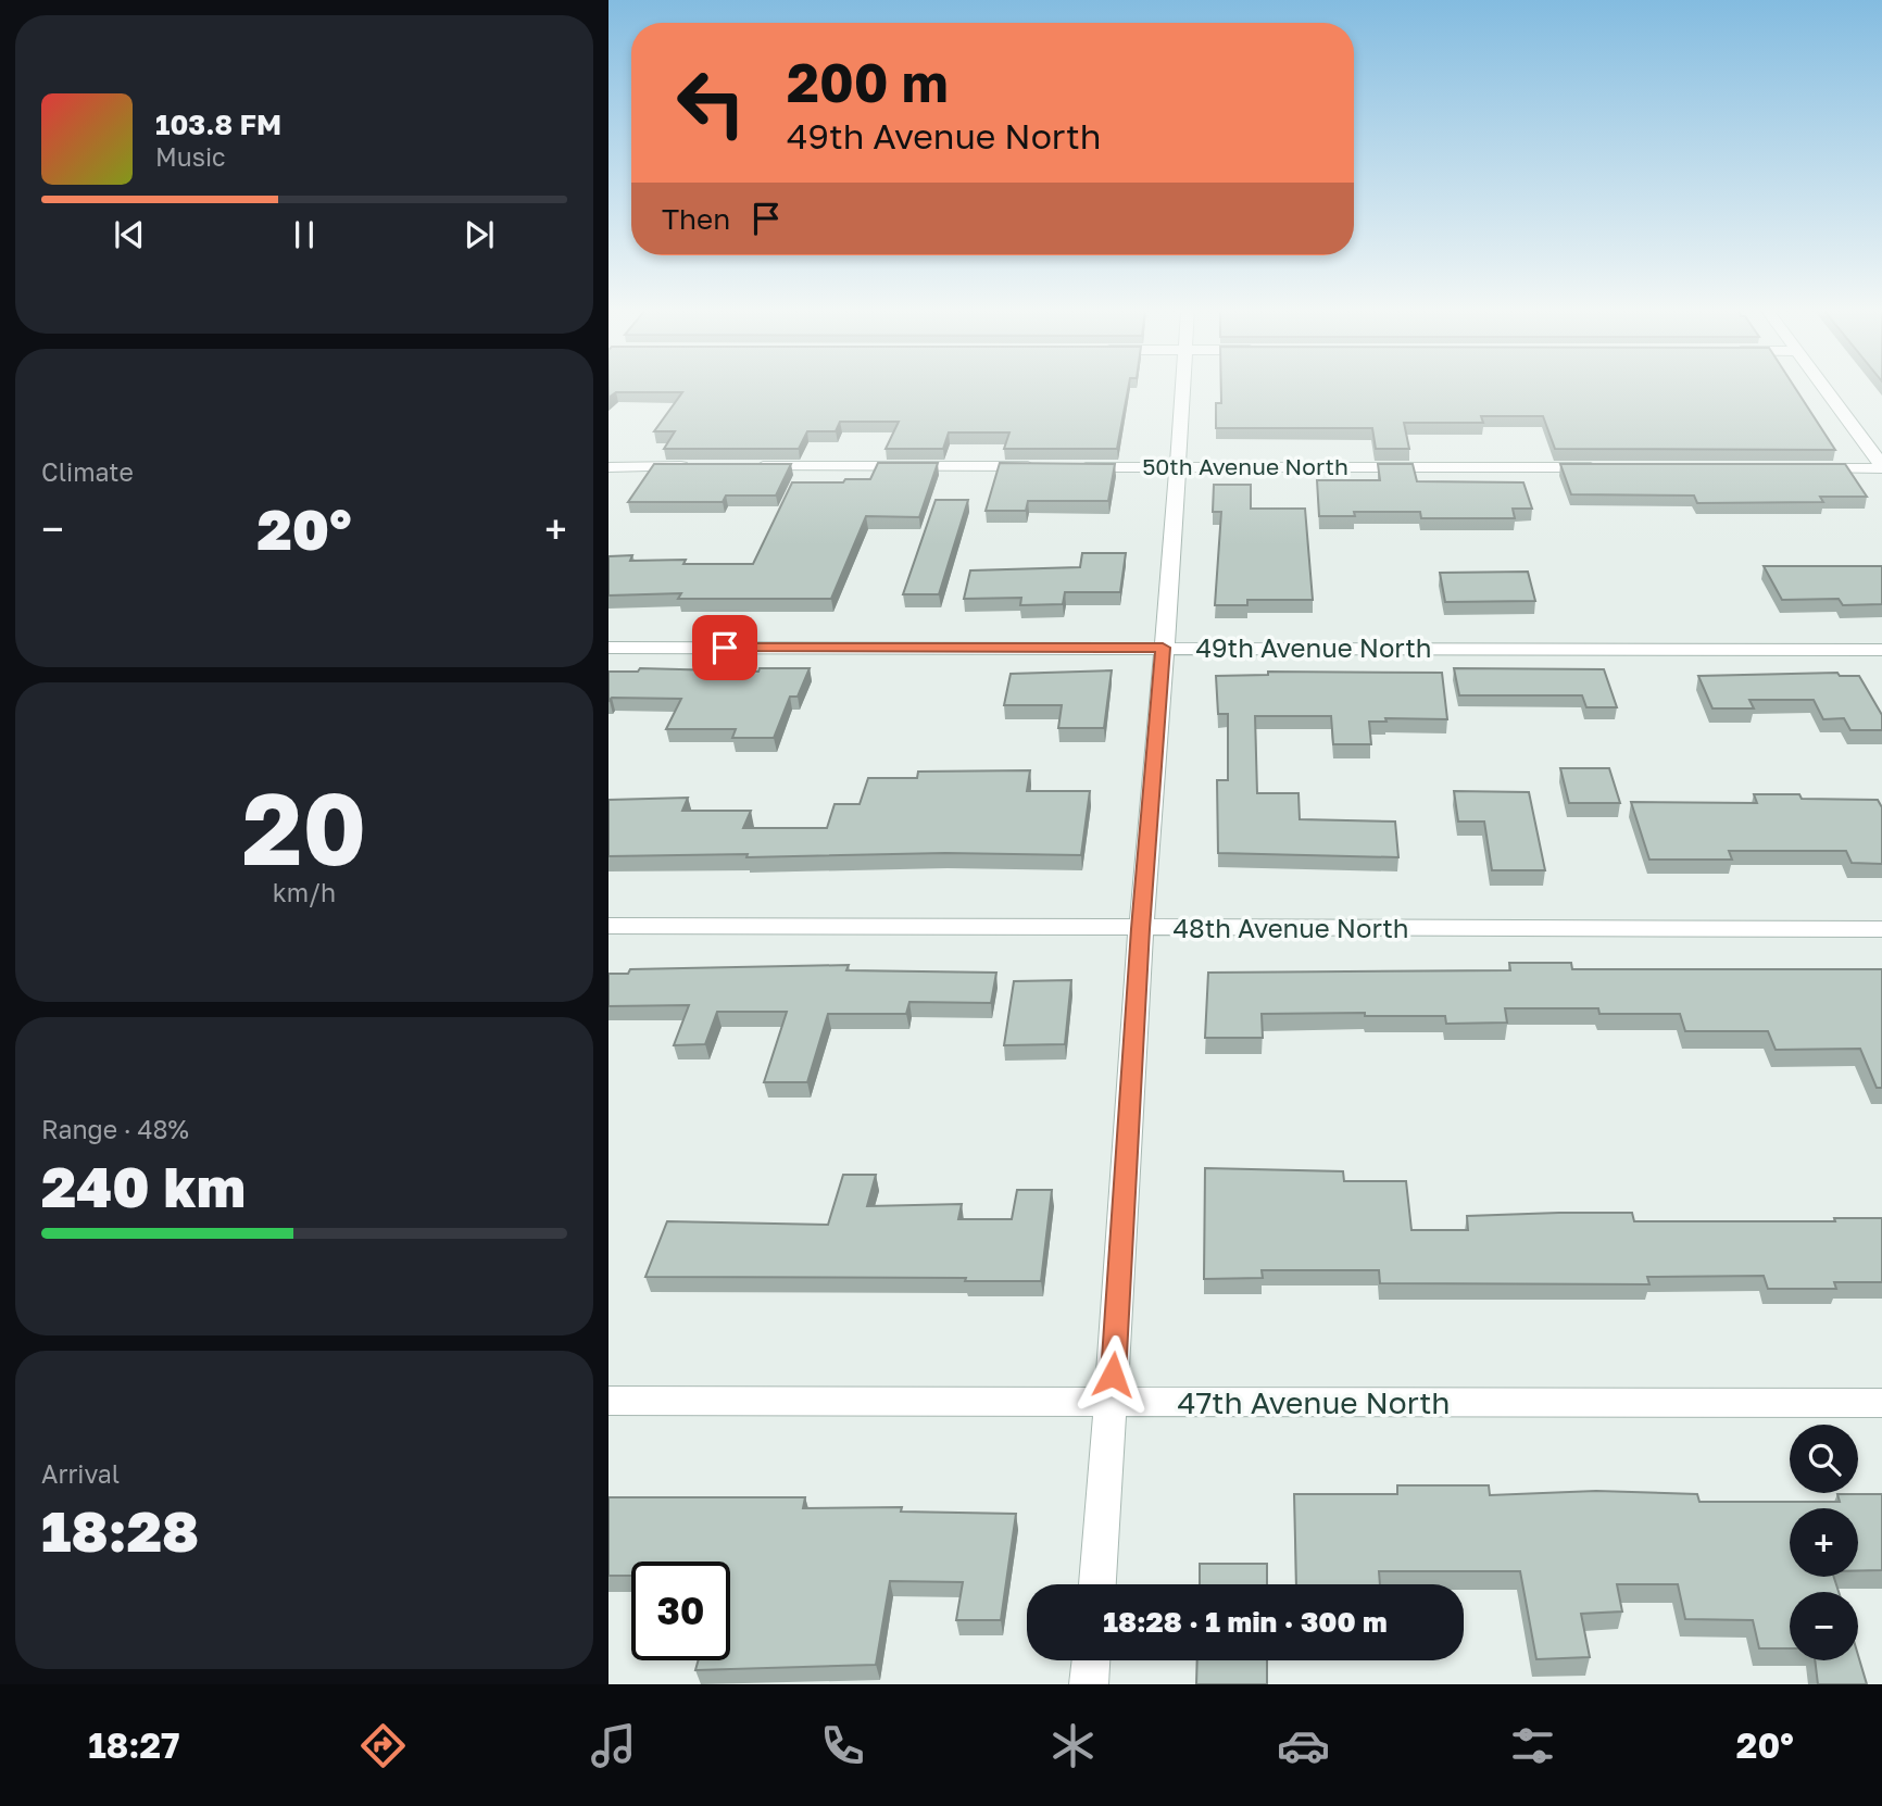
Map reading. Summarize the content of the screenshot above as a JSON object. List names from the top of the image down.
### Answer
{
  "streets": {
    "street": [
      "50th Avenue North",
      "49th Avenue North",
      "48th Avenue North",
      "47th Avenue North"
    ]
  },
  "page": {
    "turn": ["200 m", "49th Avenue North"],
    "song": ["103.8 FM", "Music"],
    "then": "Then",
    "tile": [
      "Climate",
      ["20", "km/h"],
      ["Range · 48%", "240 km"],
      ["Arrival", "18:28"]
    ],
    "heat": ["−", "20°", "+"],
    "map_buttons": ["+", "−"],
    "limit": "30",
    "trip": "18:28 · 1 min · 300 m",
    "tabs": ["18:27", "20°"]
  }
}
